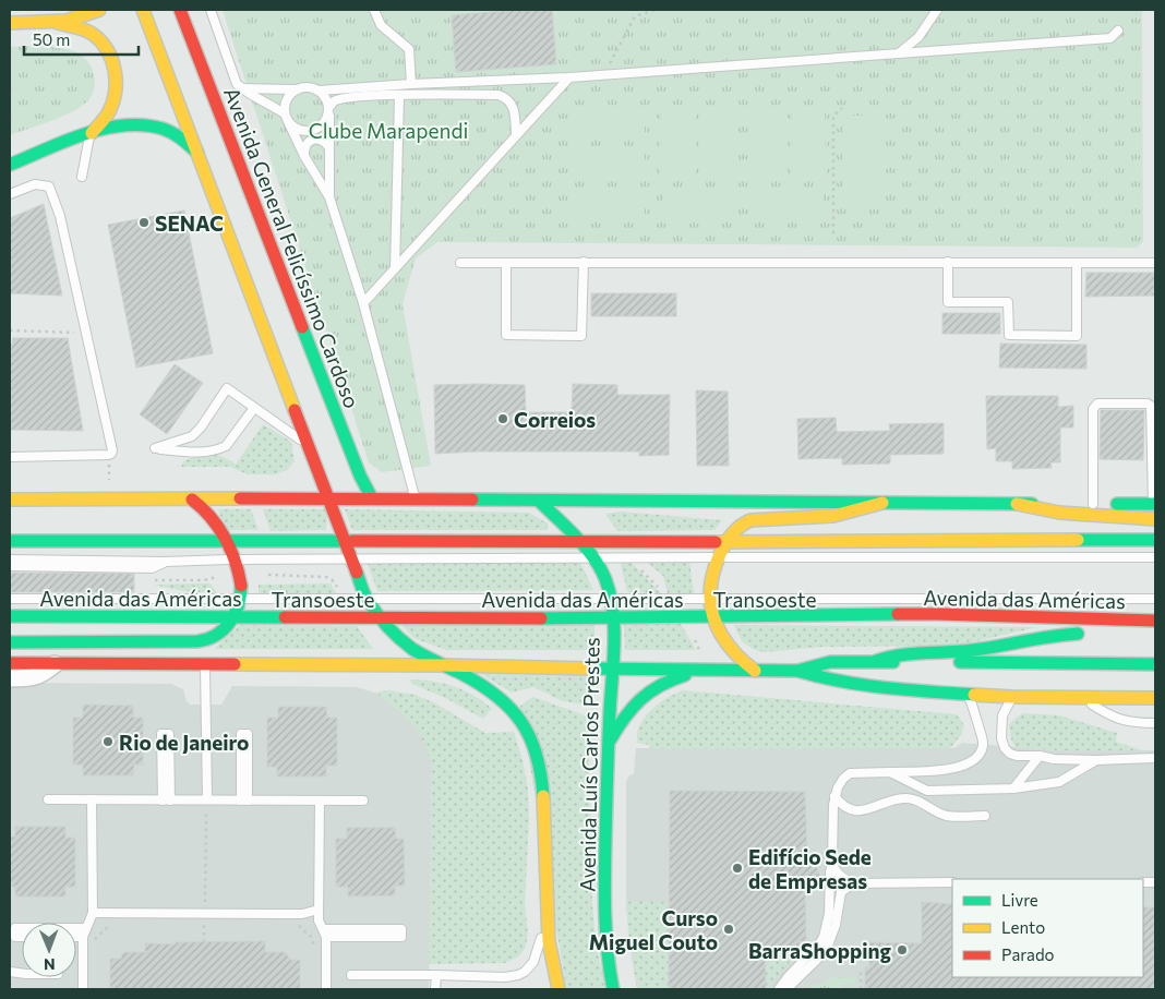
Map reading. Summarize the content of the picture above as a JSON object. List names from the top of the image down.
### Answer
{
  "streets": {
    "main road": ["Avenida General Felicíssimo Cardoso", "Avenida das Américas", "Avenida Luís Carlos Prestes"],
    "lane": ["Transoeste"]
  },
  "crossings": [
    ["Avenida das Américas", "Avenida Luís Carlos Prestes"],
    ["Transoeste", "Avenida Luís Carlos Prestes"]
  ],
  "parks": ["Clube Marapendi"],
  "places": [
    "SENAC",
    "Correios",
    "Rio de Janeiro",
    "Edifício Sede de Empresas",
    "Curso Miguel Couto",
    "BarraShopping"
  ],
  "legend": ["Livre", "Lento", "Parado"],
  "scale_bar": "50 m",
  "north": "bottom"
}
